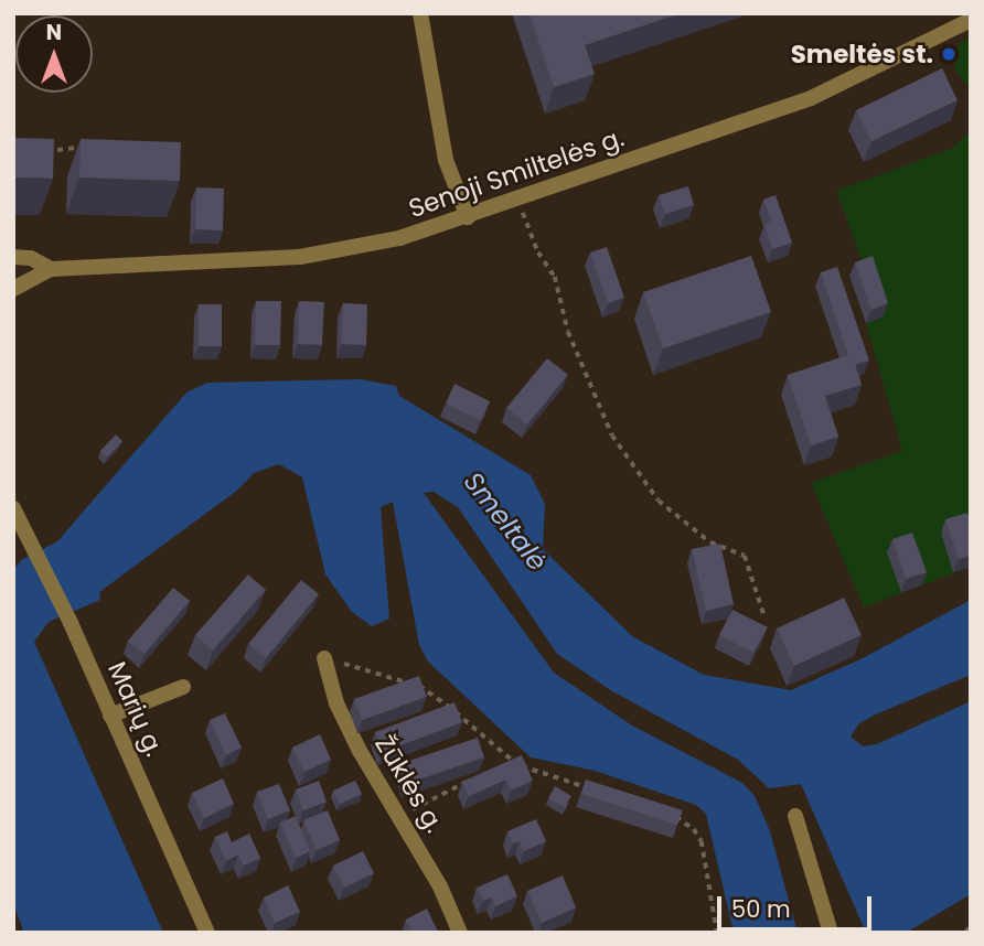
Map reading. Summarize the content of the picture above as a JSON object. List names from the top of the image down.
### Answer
{
  "streets": {
    "street": ["Senoji Smiltelės g.", "Marių g.", "Žūklės g."]
  },
  "water": ["Smeltalė"],
  "places": ["Smeltės st."],
  "scale_bar": "50 m",
  "north": "top"
}
